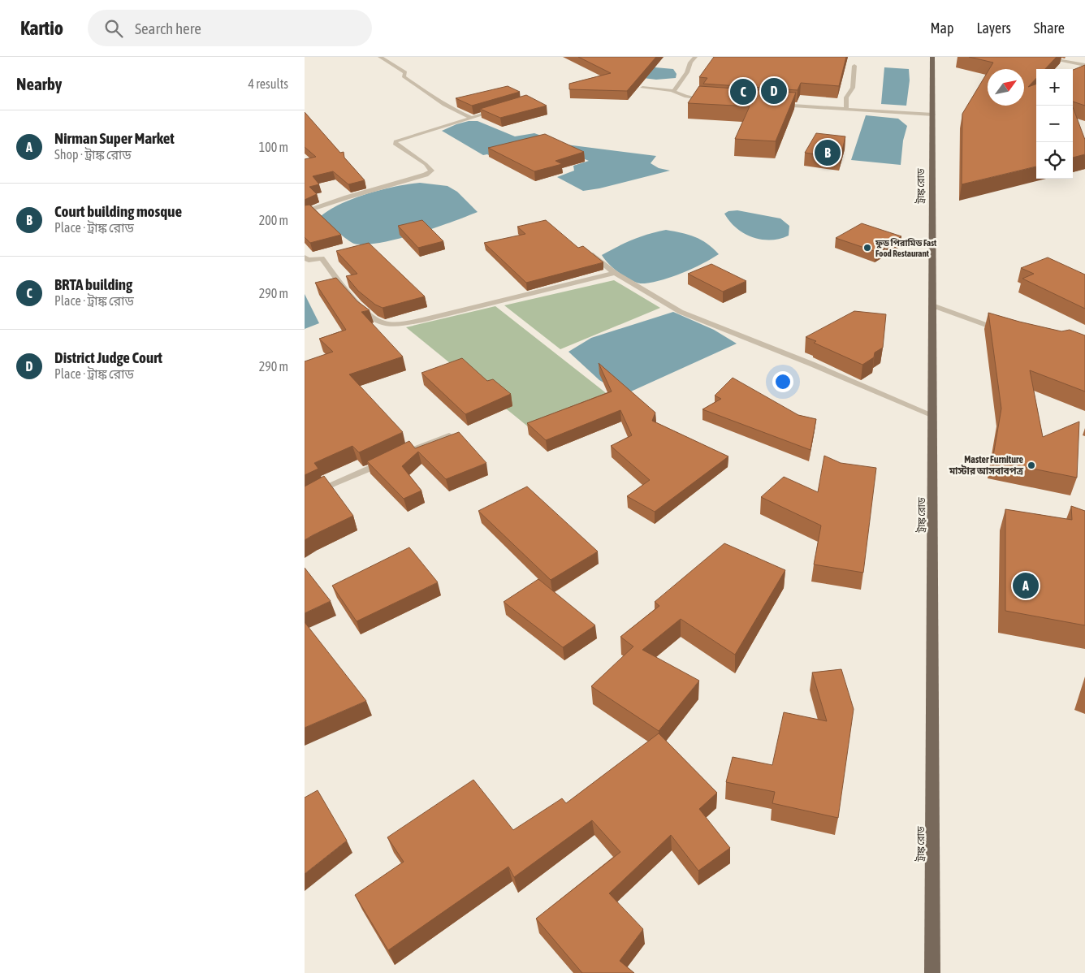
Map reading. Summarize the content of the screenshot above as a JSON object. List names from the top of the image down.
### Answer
{
  "streets": {
    "main road": ["ট্রাঙ্ক রোড"]
  },
  "places": ["ফুড পিরামিড Fast Food Restaurant", "Master Furniture মাস্টার আসবাবপত্র"],
  "north": "top right",
  "page": {
    "header": "Kartio",
    "search": "Search here",
    "nav": ["Map", "Layers", "Share"],
    "heading": ["Nearby", "4 results"],
    "map_buttons": ["+", "−"],
    "pins": [
      "D",
      "C",
      "B",
      "A"
    ],
    "list": [
      {
        "mark": "A",
        "name": "Nirman Super Market",
        "note": "Shop · ট্রাঙ্ক রোড",
        "value": "100 m"
      },
      {
        "mark": "B",
        "name": "Court building mosque",
        "note": "Place · ট্রাঙ্ক রোড",
        "value": "200 m"
      },
      {
        "mark": "C",
        "name": "BRTA building",
        "note": "Place · ট্রাঙ্ক রোড",
        "value": "290 m"
      },
      {
        "mark": "D",
        "name": "District Judge Court",
        "note": "Place · ট্রাঙ্ক রোড",
        "value": "290 m"
      }
    ]
  }
}
